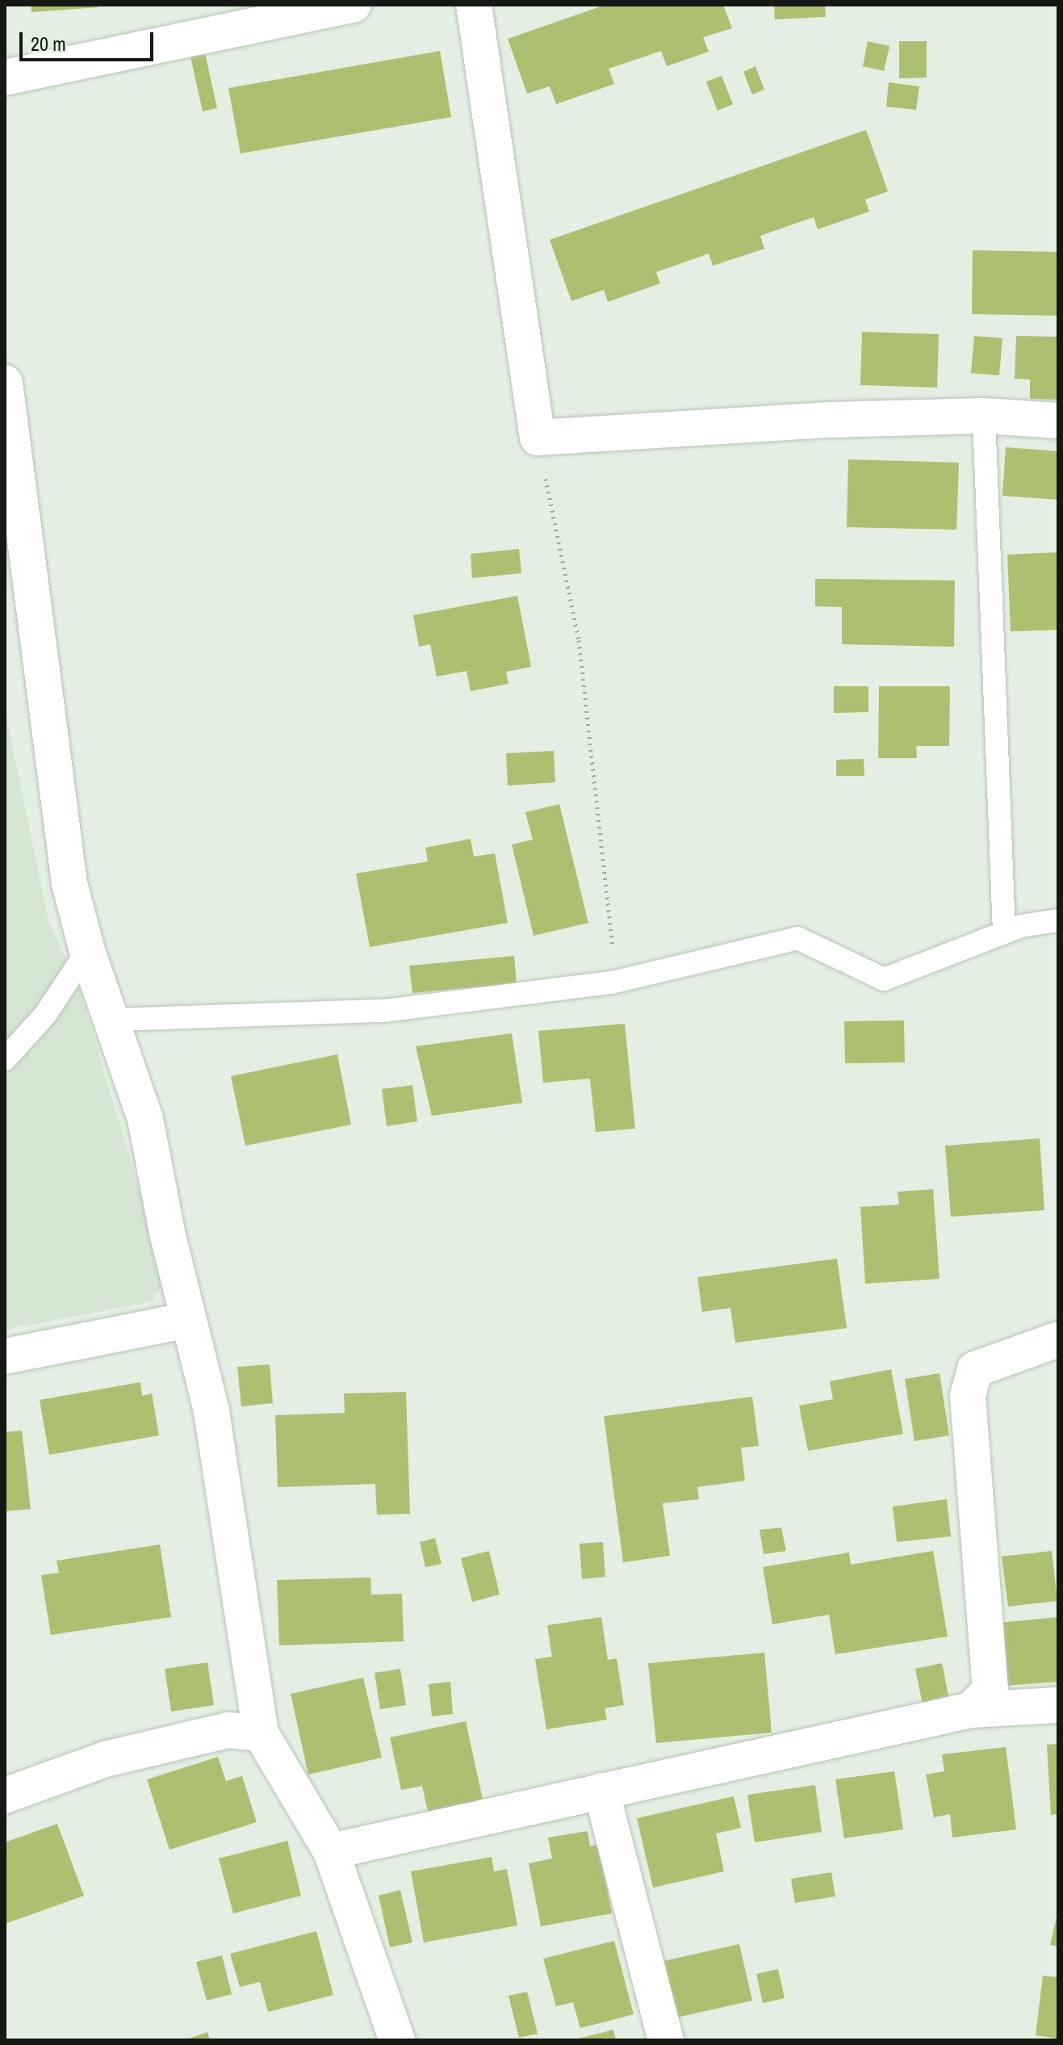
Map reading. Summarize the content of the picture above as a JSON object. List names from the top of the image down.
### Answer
{
  "scale_bar": "20 m"
}
